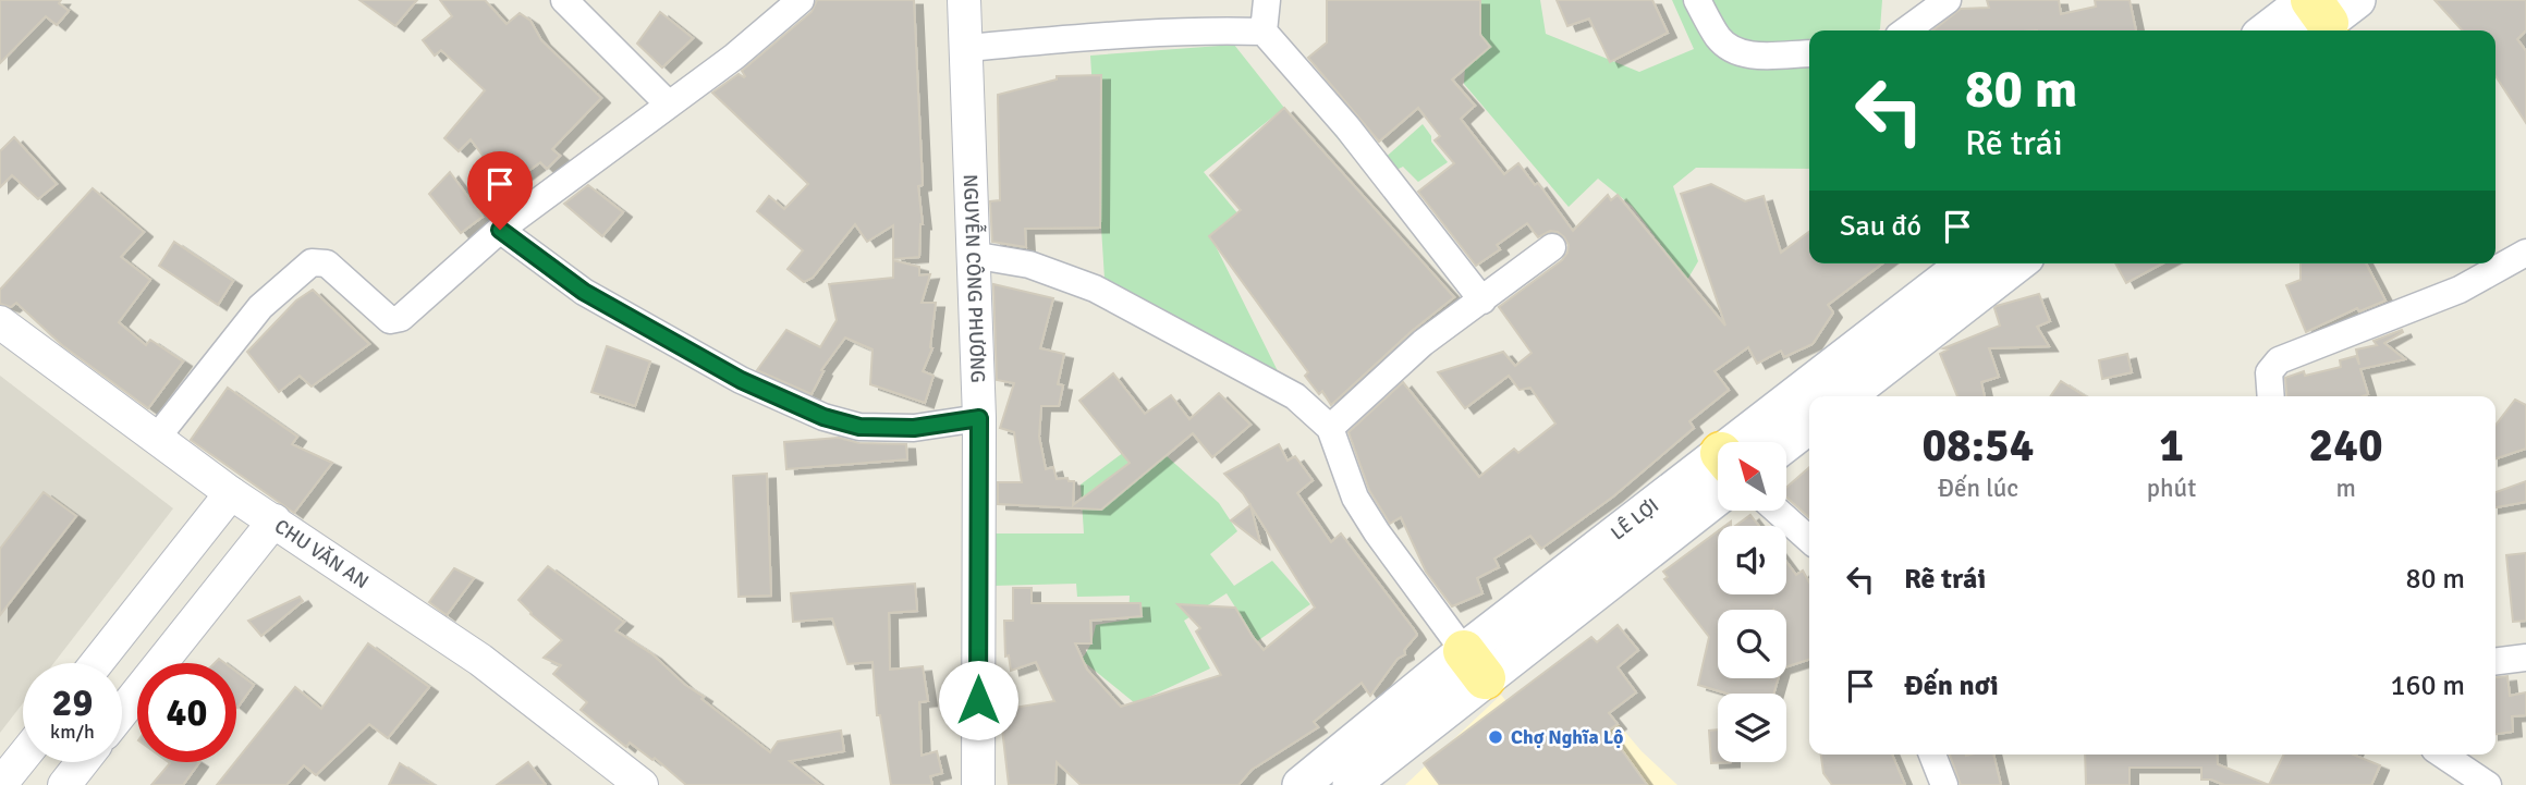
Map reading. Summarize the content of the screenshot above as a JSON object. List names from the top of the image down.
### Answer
{
  "streets": {
    "main road": ["LÊ LỢI"],
    "street": ["NGUYỄN CÔNG PHƯƠNG", "CHU VĂN AN"]
  },
  "places": ["Chợ Nghĩa Lộ"],
  "north": "top left",
  "page": {
    "turn": ["80 m", "Rẽ trái"],
    "then": "Sau đó",
    "eta": [
      "08:54",
      "Đến lúc",
      "1",
      "phút",
      "240",
      "m"
    ],
    "list": [
      {
        "name": "Rẽ trái",
        "value": "80 m"
      },
      {
        "name": "Đến nơi",
        "value": "160 m"
      }
    ],
    "speed": "29 km/h",
    "limit": "40"
  }
}
